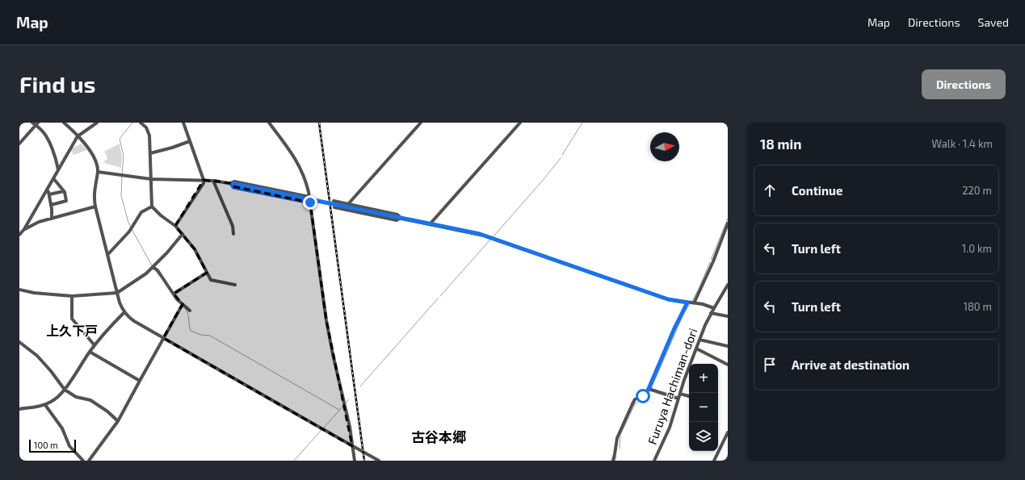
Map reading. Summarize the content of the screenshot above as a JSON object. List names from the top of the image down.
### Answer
{
  "streets": {
    "street": ["Furuya Hachiman-dori"]
  },
  "districts": ["上久下戸", "古谷本郷"],
  "scale_bar": "100 m",
  "north": "right",
  "page": {
    "header": "Map",
    "nav": ["Map", "Directions", "Saved"],
    "buttons": "Directions",
    "title": "Find us",
    "heading": ["18 min", "Walk · 1.4 km"],
    "list": [
      ["Continue", "220 m"],
      ["Turn left", "1.0 km"],
      ["Turn left", "180 m"],
      "Arrive at destination"
    ],
    "map_buttons": ["+", "−"],
    "scale": "100 m"
  }
}
